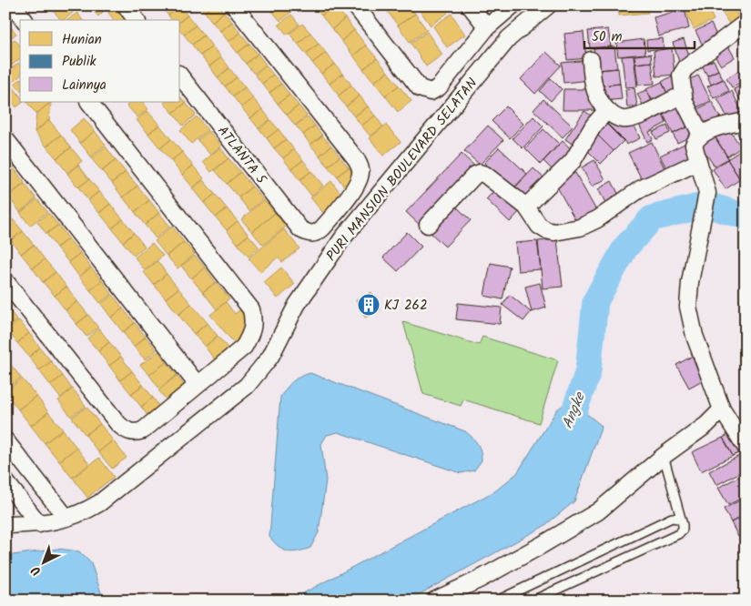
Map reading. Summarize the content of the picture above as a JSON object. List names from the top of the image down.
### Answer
{
  "streets": {
    "street": ["ATLANTA 5", "PURI MANSION BOULEVARD SELATAN"]
  },
  "water": ["Angke"],
  "places": {
    "building": ["KJ 262"]
  },
  "legend": ["Hunian", "Publik", "Lainnya"],
  "scale_bar": "50 m",
  "north": "bottom left"
}
